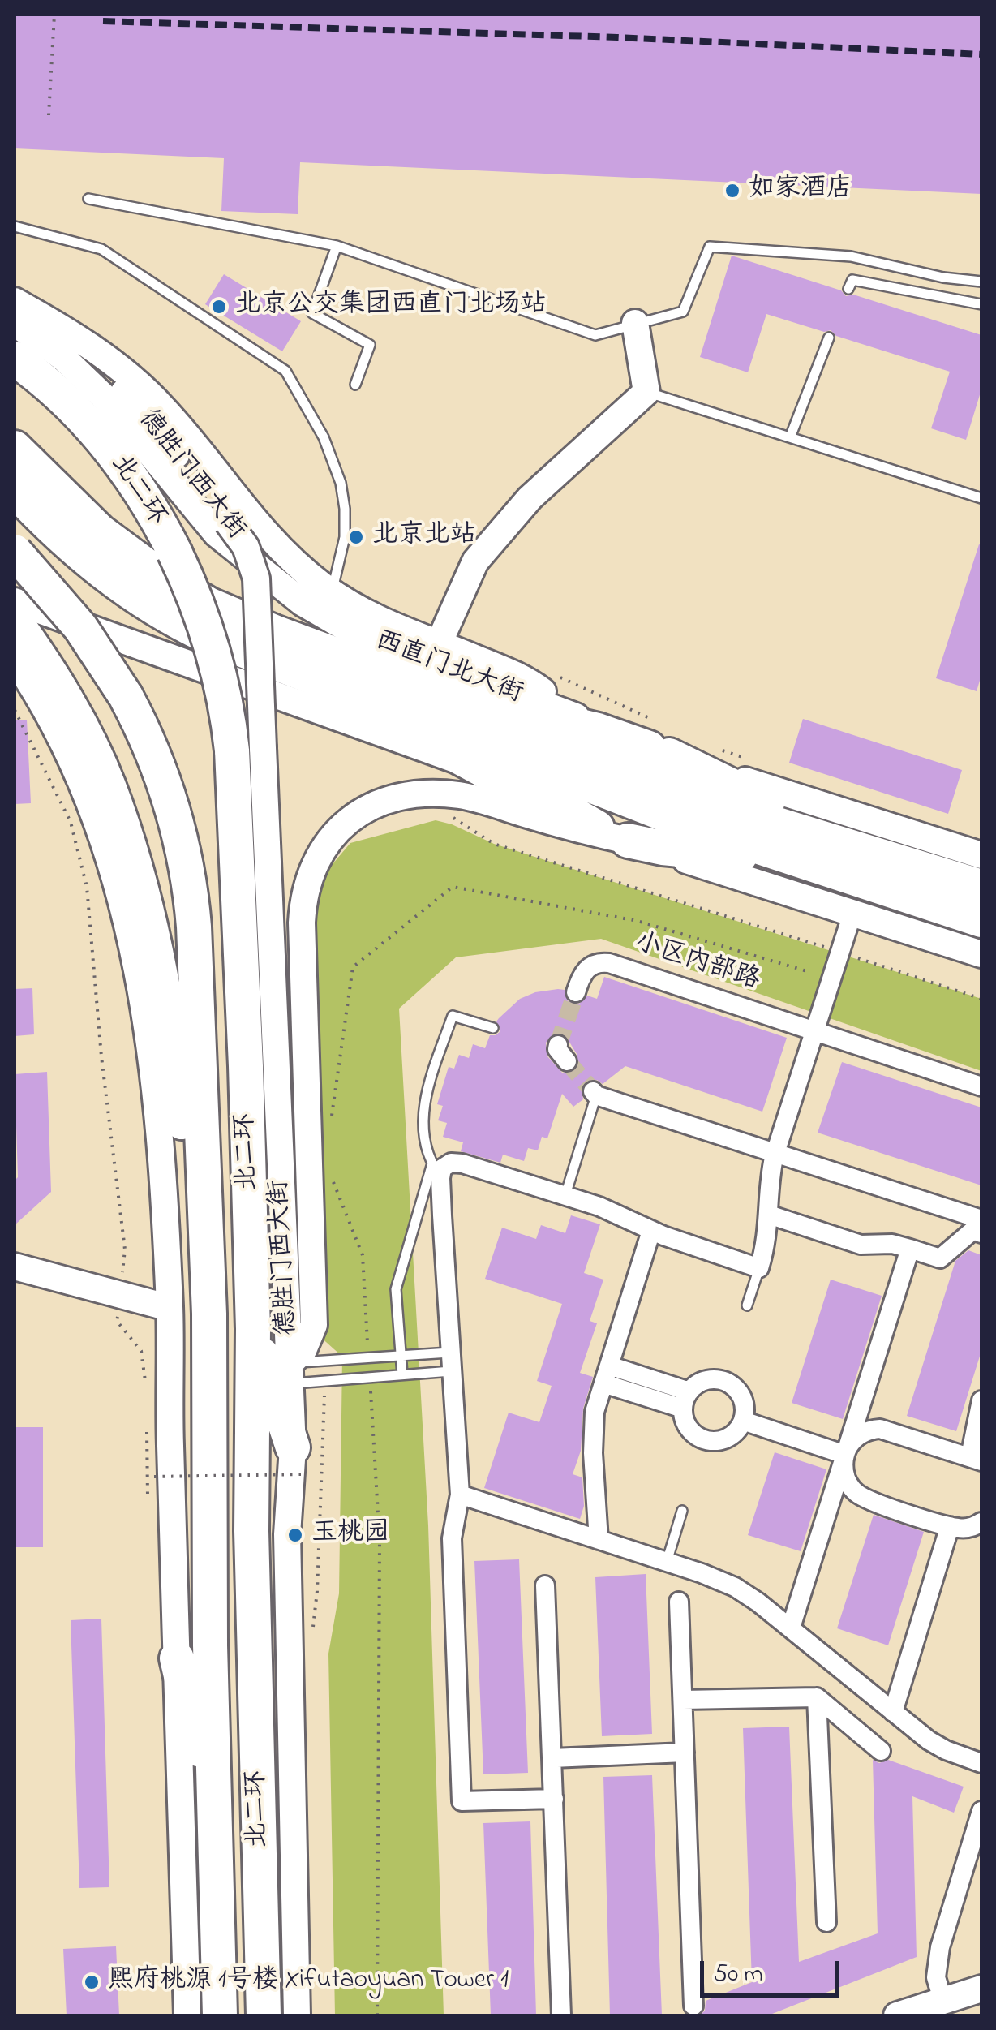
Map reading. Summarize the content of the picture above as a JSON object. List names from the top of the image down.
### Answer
{
  "streets": {
    "highway": ["北二环", "西直门北大街"],
    "street": ["德胜门西大街", "小区内部路"]
  },
  "crossings": [
    ["德胜门西大街", "北二环"]
  ],
  "places": [
    "如家酒店",
    "北京公交集团西直门北场站",
    "北京北站",
    "玉桃园",
    "熙府桃源 1号楼 Xifutaoyuan Tower 1"
  ],
  "scale_bar": "50 m"
}
